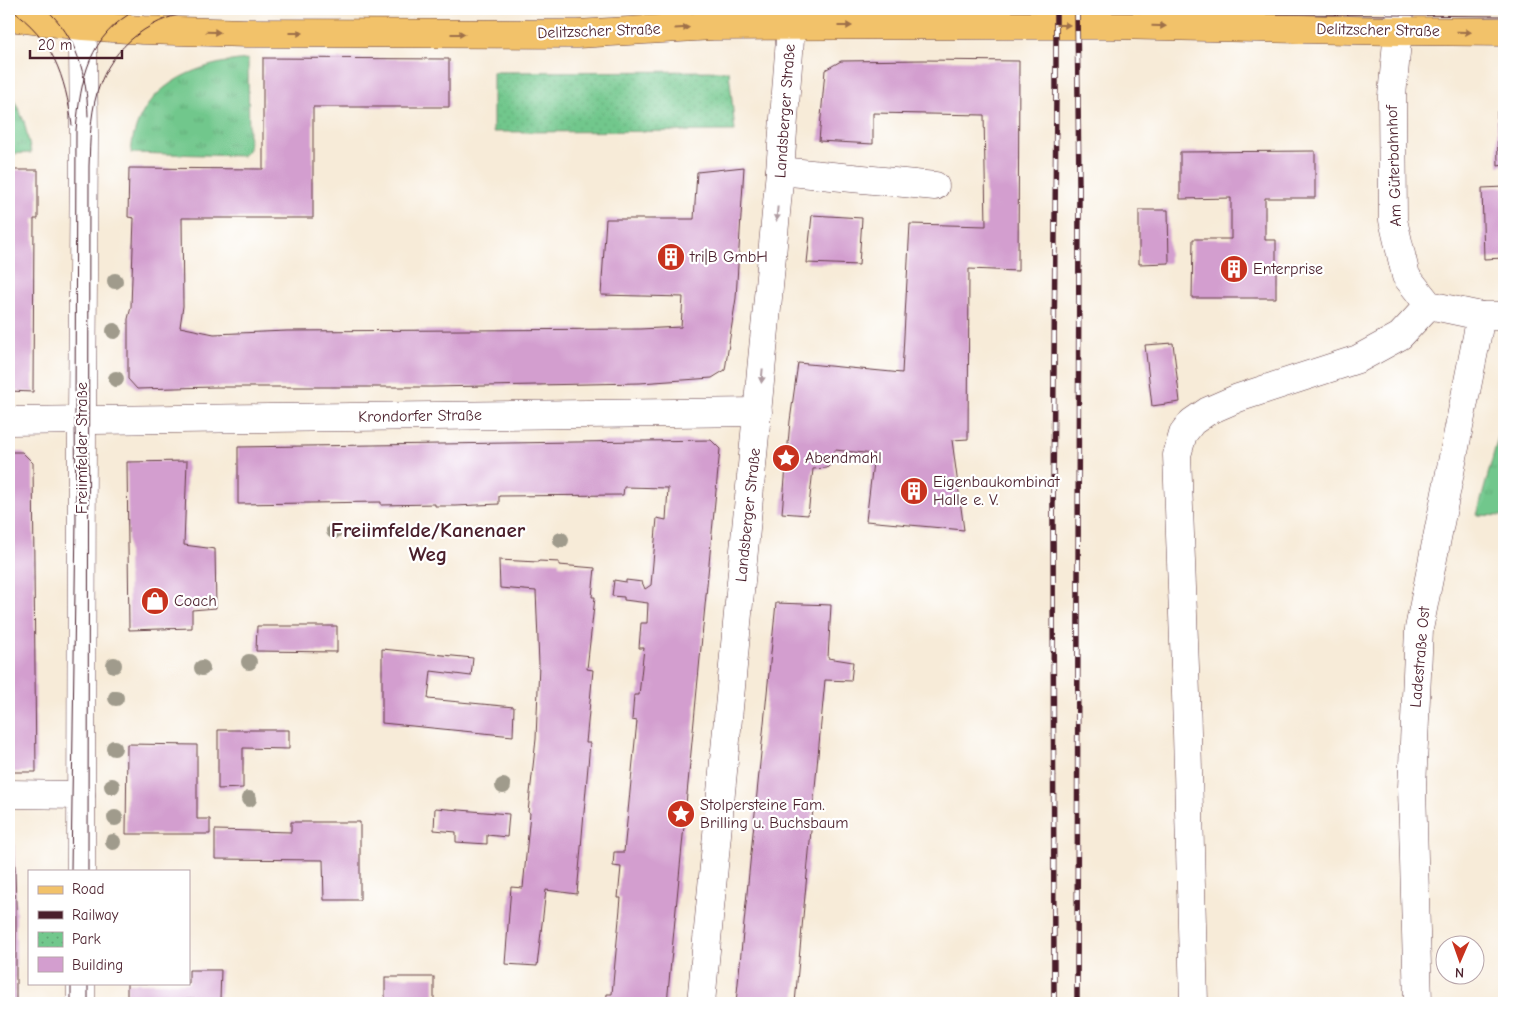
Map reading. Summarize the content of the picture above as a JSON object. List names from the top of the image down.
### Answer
{
  "streets": {
    "main road": ["Delitzscher Straße"],
    "street": [
      "Landsberger Straße",
      "Am Güterbahnhof",
      "Krondorfer Straße",
      "Freiimfelder Straße",
      "Ladestraße Ost"
    ]
  },
  "crossings": [
    ["Delitzscher Straße", "Landsberger Straße"],
    ["Delitzscher Straße", "Am Güterbahnhof"],
    ["Delitzscher Straße", "Freiimfelder Straße"],
    ["Landsberger Straße", "Krondorfer Straße"],
    ["Krondorfer Straße", "Freiimfelder Straße"]
  ],
  "one_way": ["Delitzscher Straße"],
  "districts": ["Freiimfelde/Kanenaer Weg"],
  "places": {
    "building": ["tri|B GmbH", "Enterprise", "Eigenbaukombinat Halle e. V."],
    "place": ["Abendmahl", "Stolpersteine Fam. Brilling u. Buchsbaum"],
    "shop": ["Coach"]
  },
  "legend": [
    "Road",
    "Railway",
    "Park",
    "Building"
  ],
  "scale_bar": "20 m",
  "north": "bottom"
}
